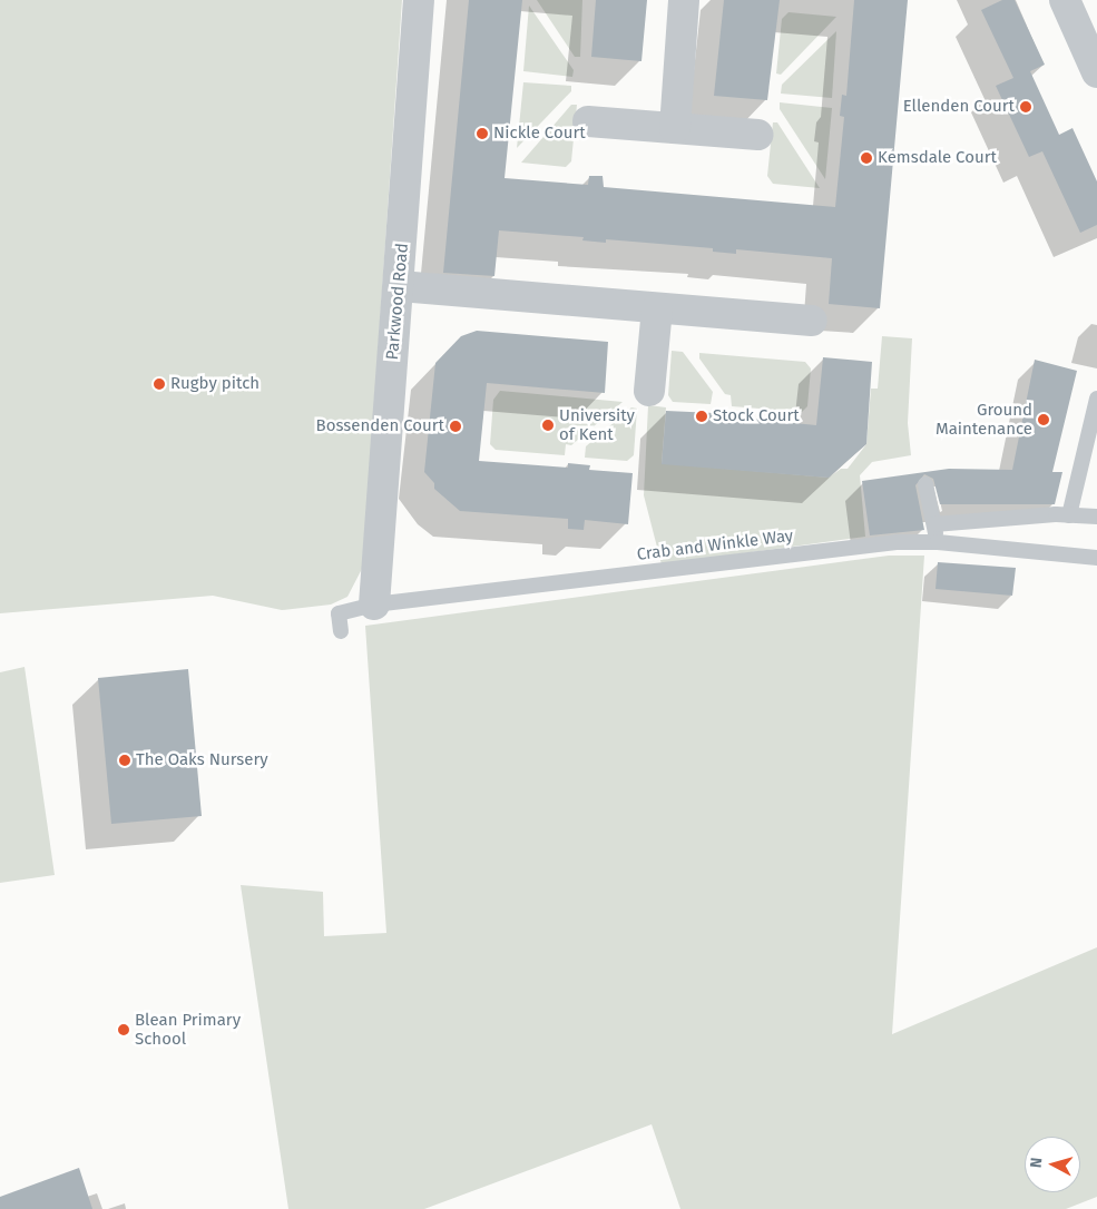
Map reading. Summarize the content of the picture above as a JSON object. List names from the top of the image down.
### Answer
{
  "streets": {
    "street": ["Parkwood Road"],
    "lane": ["Crab and Winkle Way"]
  },
  "crossings": [
    ["Parkwood Road", "Crab and Winkle Way"]
  ],
  "places": [
    "Ellenden Court",
    "Nickle Court",
    "Kemsdale Court",
    "Rugby pitch",
    "Stock Court",
    "Ground Maintenance",
    "University of Kent",
    "Bossenden Court",
    "The Oaks Nursery",
    "Blean Primary School"
  ],
  "north": "left"
}
